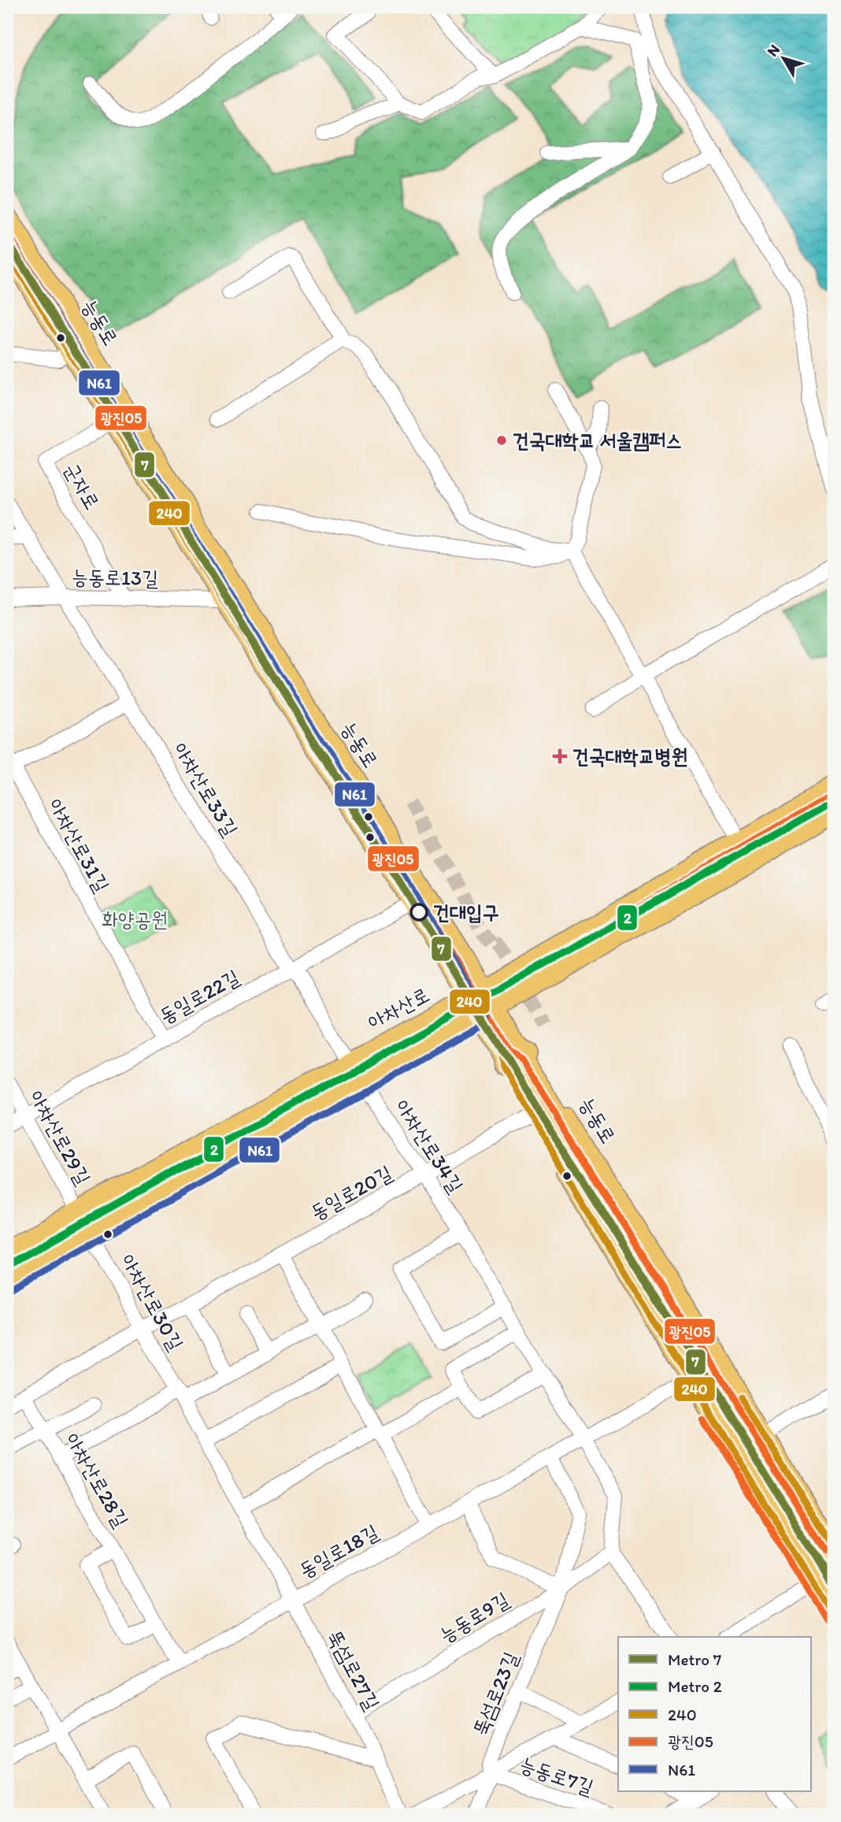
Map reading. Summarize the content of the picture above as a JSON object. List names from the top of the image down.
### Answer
{
  "streets": {
    "main road": ["능동로", "아차산로"],
    "street": [
      "군자로",
      "능동로13길",
      "아차산로33길",
      "아차산로31길",
      "동일로22길",
      "아차산로29길",
      "아차산로34길",
      "동일로20길",
      "아차산로30길",
      "아차산로28길",
      "동일로18길",
      "능동로9길",
      "뚝섬로27길",
      "뚝섬로23길",
      "능동로7길"
    ]
  },
  "crossings": [
    ["능동로", "군자로"],
    ["능동로", "능동로13길"],
    ["능동로", "동일로22길"],
    ["능동로", "아차산로"],
    ["능동로", "동일로20길"],
    ["능동로", "동일로18길"],
    ["군자로", "능동로13길"],
    ["능동로13길", "아차산로33길"],
    ["아차산로33길", "동일로22길"],
    ["아차산로33길", "아차산로"],
    ["아차산로31길", "동일로22길"],
    ["동일로22길", "아차산로29길"],
    ["아차산로", "아차산로29길"],
    ["아차산로", "아차산로34길"],
    ["아차산로", "아차산로30길"],
    ["아차산로34길", "동일로20길"],
    ["아차산로34길", "동일로18길"],
    ["아차산로34길", "능동로9길"],
    ["동일로20길", "아차산로30길"],
    ["동일로20길", "아차산로28길"],
    ["아차산로30길", "동일로18길"],
    ["아차산로30길", "뚝섬로27길"],
    ["아차산로28길", "동일로18길"],
    ["동일로18길", "뚝섬로27길"],
    ["동일로18길", "뚝섬로23길"],
    ["능동로9길", "뚝섬로27길"],
    ["능동로9길", "뚝섬로23길"],
    ["뚝섬로23길", "능동로7길"]
  ],
  "parks": ["화양공원"],
  "places": {
    "other": ["건국대학교 서울캠퍼스", "건대입구"],
    "health": ["건국대학교병원"]
  },
  "lines": [
    "transit line 광진05",
    "metro line 7",
    "transit line N61",
    "transit line 240",
    "metro line 2"
  ],
  "legend": [
    "Metro 7",
    "Metro 2",
    "240",
    "광진05",
    "N61"
  ],
  "north": "top left"
}
